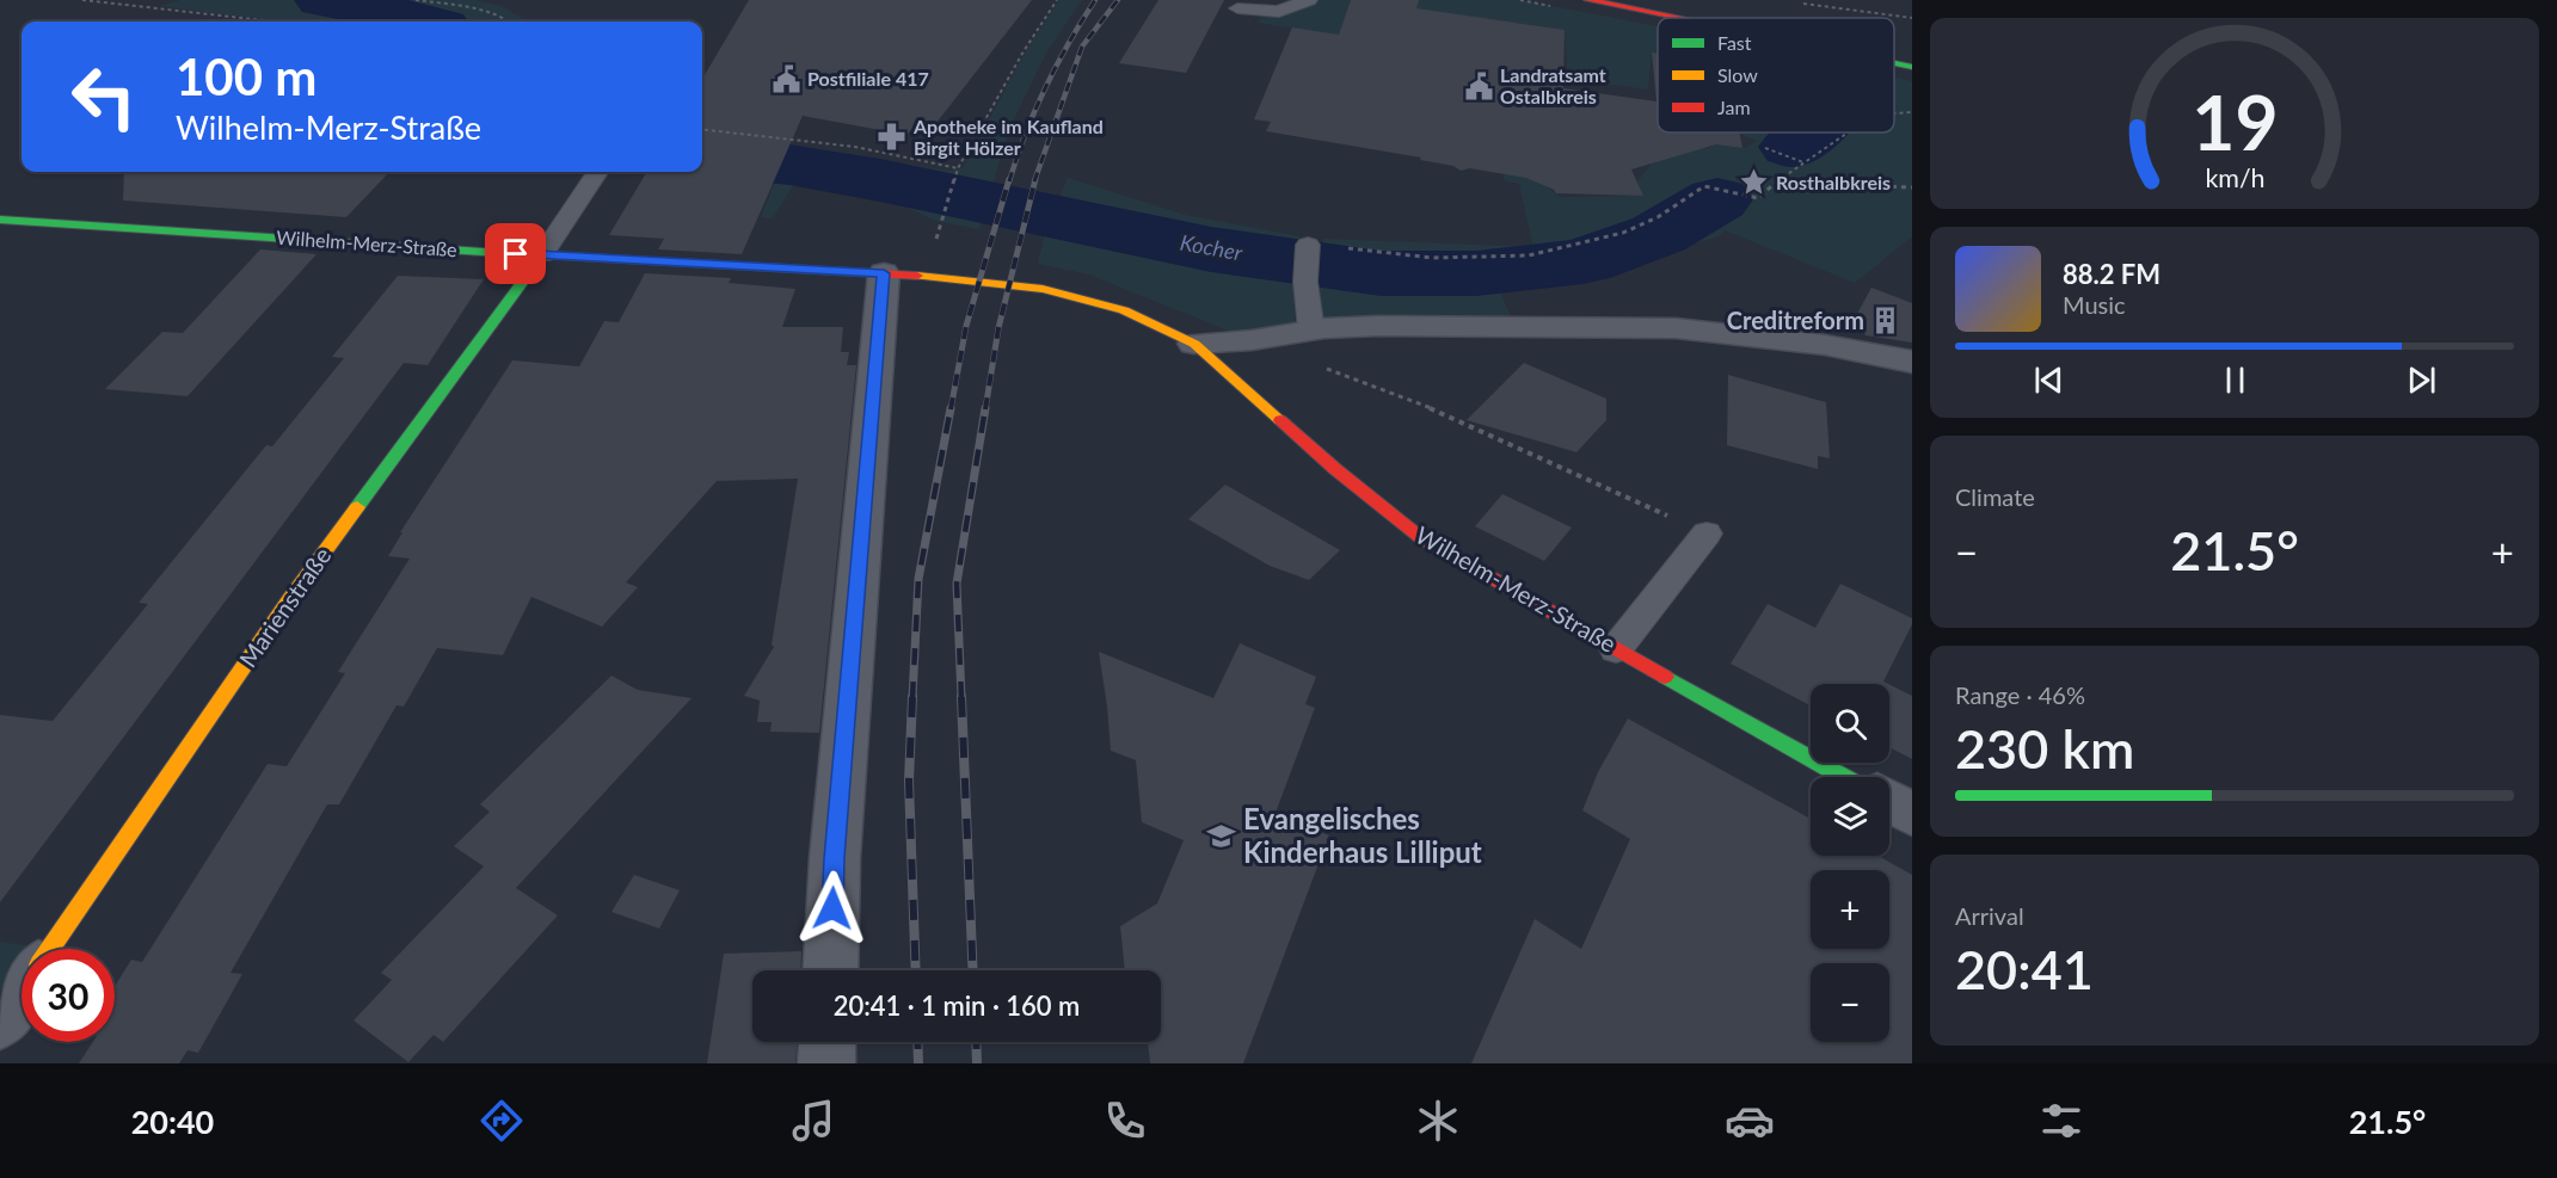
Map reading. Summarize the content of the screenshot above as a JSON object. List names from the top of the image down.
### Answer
{
  "streets": {
    "street": ["Wilhelm-Merz-Straße", "Marienstraße"]
  },
  "crossings": [
    ["Wilhelm-Merz-Straße", "Marienstraße"]
  ],
  "water": ["Kocher"],
  "places": {
    "public building": ["Postfiliale 417", "Landratsamt Ostalbkreis"],
    "pharmacy": ["Apotheke im Kaufland Birgit Hölzer"],
    "place": ["Rosthalbkreis"],
    "building": ["Creditreform"],
    "school or university": ["Evangelisches Kinderhaus Lilliput"]
  },
  "legend": ["Fast", "Slow", "Jam"],
  "page": {
    "turn": ["100 m", "Wilhelm-Merz-Straße"],
    "song": ["88.2 FM", "Music"],
    "tile": [
      "Climate",
      ["Range · 46%", "230 km"],
      ["Arrival", "20:41"]
    ],
    "heat": ["−", "21.5°", "+"],
    "map_buttons": ["+", "−"],
    "limit": "30",
    "trip": "20:41 · 1 min · 160 m",
    "tabs": ["20:40", "21.5°"],
    "gauge": ["19", "km/h"]
  }
}
